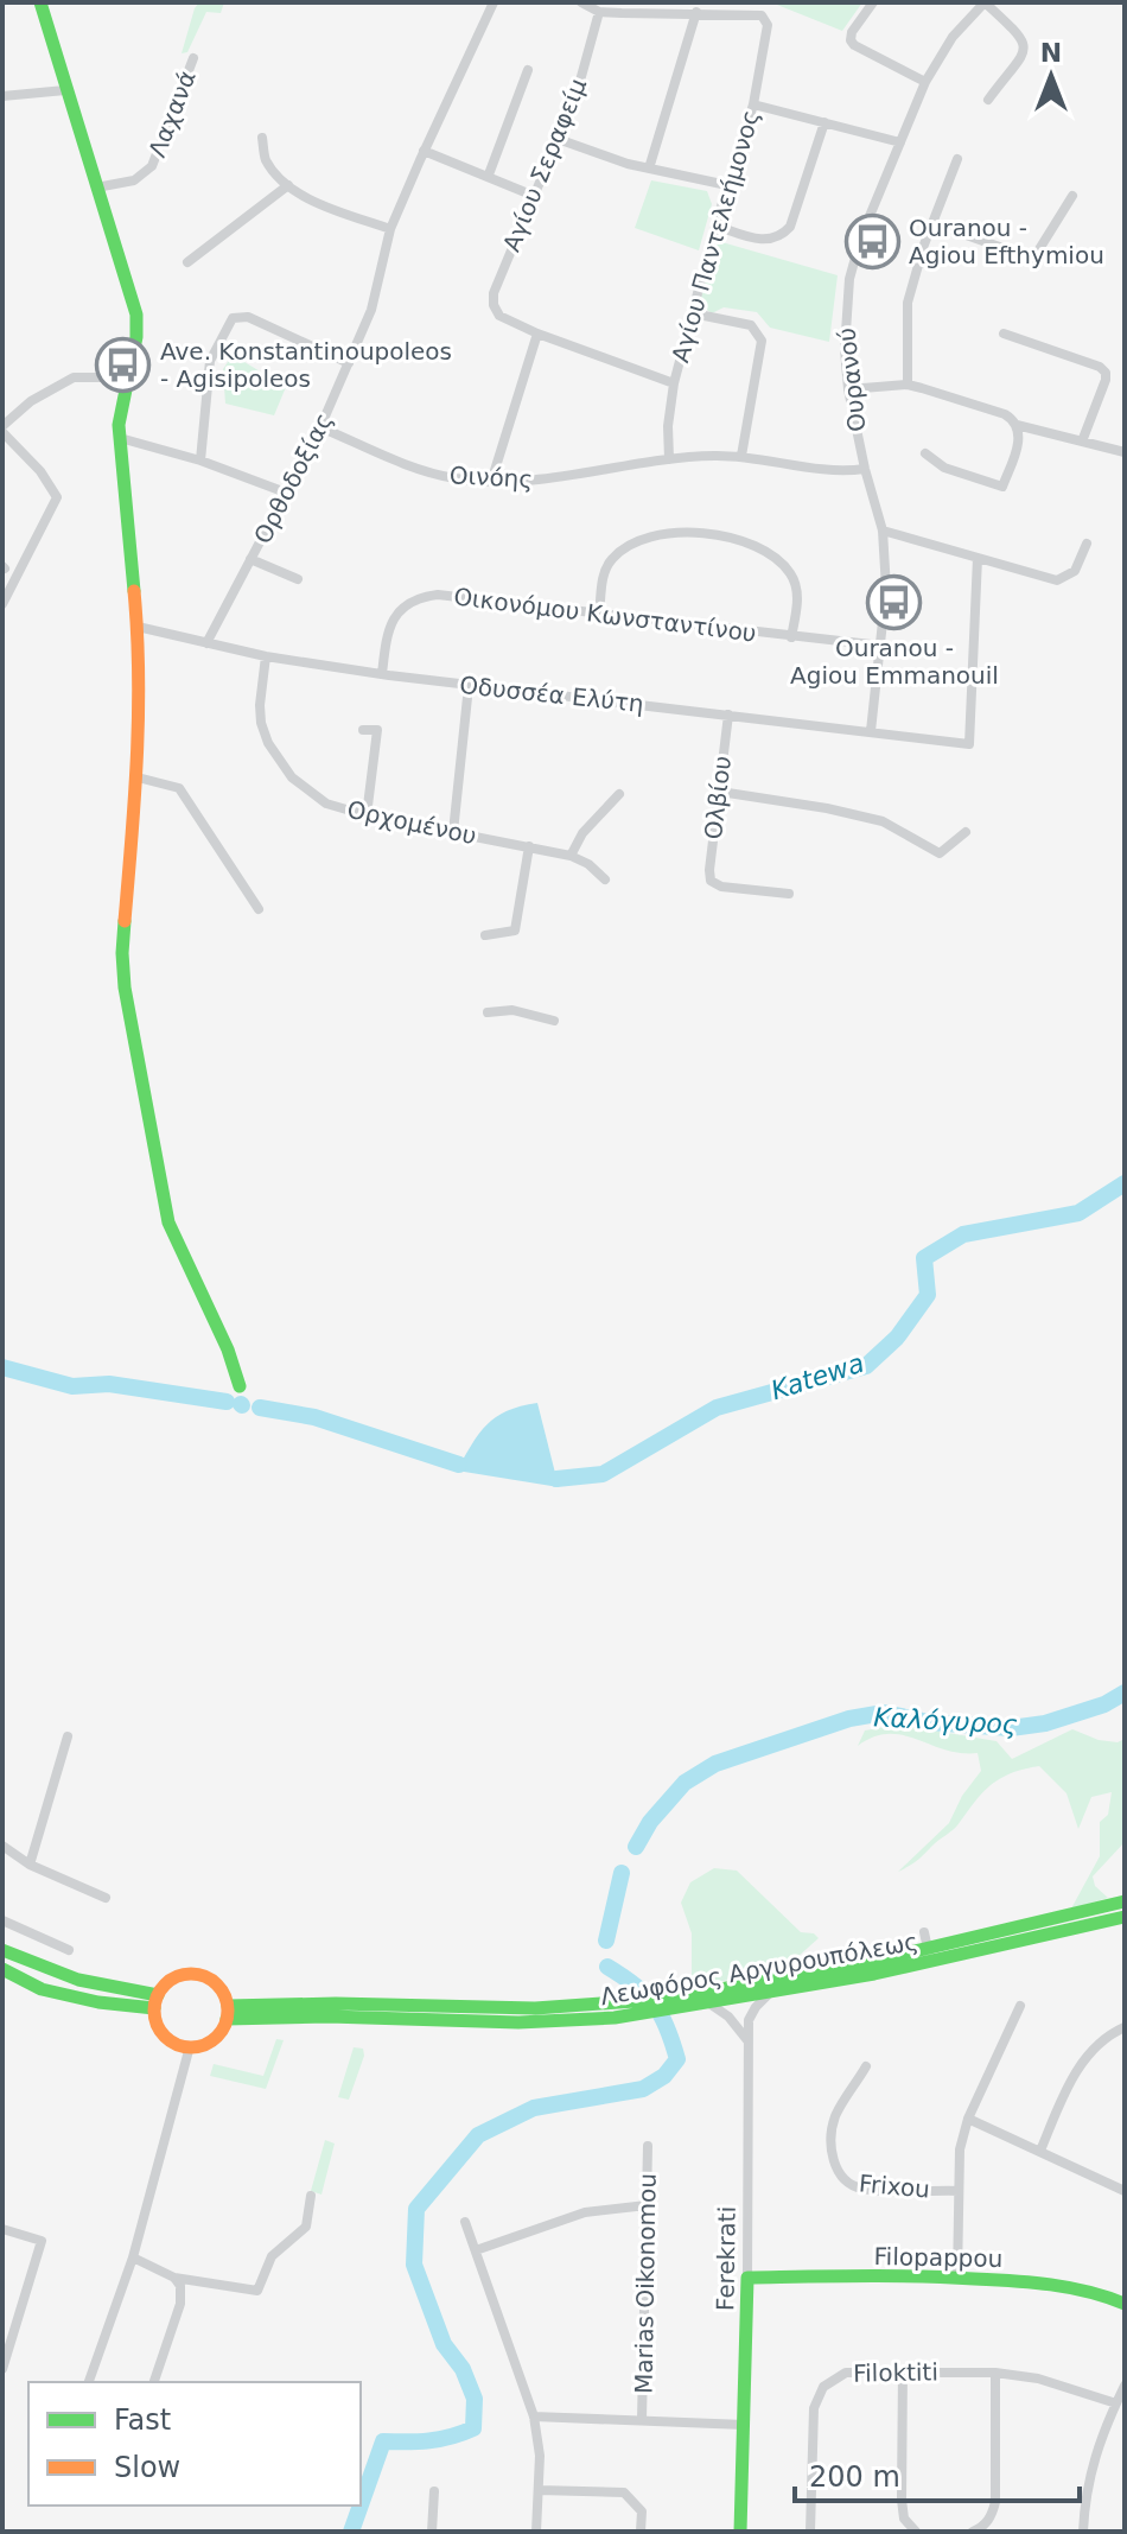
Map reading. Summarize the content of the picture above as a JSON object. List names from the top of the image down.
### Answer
{
  "streets": {
    "main road": ["Λεωφόρος Αργυρουπόλεως", "Filopappou", "Ferekrati"],
    "street": [
      "Λαχανά",
      "Αγίου Σεραφείμ",
      "Αγίου Παντελεήμονος",
      "Ουρανού",
      "Οινόης",
      "Ορθοδοξίας",
      "Οικονόμου Κωνσταντίνου",
      "Οδυσσέα Ελύτη",
      "Ολβίου",
      "Ορχομένου",
      "Frixou",
      "Marias Oikonomou",
      "Filoktiti"
    ]
  },
  "crossings": [
    ["Αγίου Παντελεήμονος", "Οινόης"],
    ["Ουρανού", "Οινόης"],
    ["Ουρανού", "Οικονόμου Κωνσταντίνου"],
    ["Ουρανού", "Οδυσσέα Ελύτη"],
    ["Οινόης", "Ορθοδοξίας"],
    ["Ορθοδοξίας", "Οδυσσέα Ελύτη"],
    ["Οικονόμου Κωνσταντίνου", "Οδυσσέα Ελύτη"],
    ["Οδυσσέα Ελύτη", "Ολβίου"],
    ["Οδυσσέα Ελύτη", "Ορχομένου"],
    ["Filopappou", "Ferekrati"]
  ],
  "water": ["Katewa", "Καλόγυρος"],
  "places": {
    "bus stop": ["Ouranou - Agiou Efthymiou", "Ave. Konstantinoupoleos - Agisipoleos", "Ouranou - Agiou Emmanouil"]
  },
  "legend": ["Fast", "Slow"],
  "scale_bar": "200 m",
  "north": "top"
}
